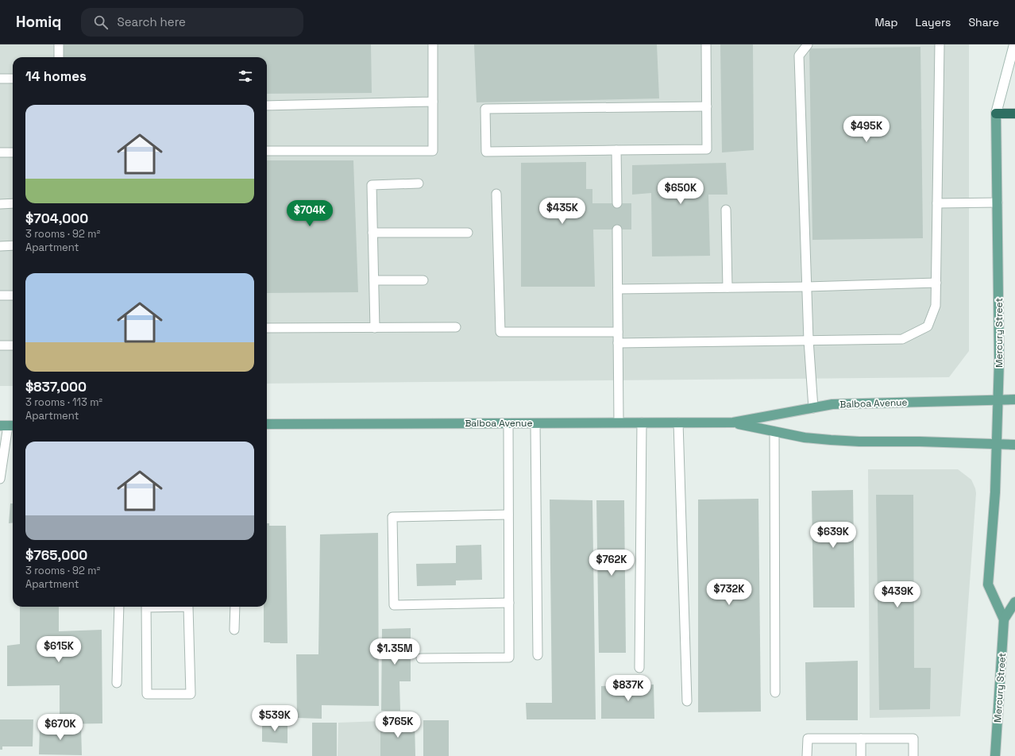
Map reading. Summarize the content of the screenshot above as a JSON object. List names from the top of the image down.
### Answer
{
  "streets": {
    "main road": ["Mercury Street", "Balboa Avenue"]
  },
  "crossings": [
    ["Mercury Street", "Balboa Avenue"]
  ],
  "page": {
    "header": "Homiq",
    "search": "Search here",
    "nav": ["Map", "Layers", "Share"],
    "heading": "14 homes",
    "list": [
      {
        "name": "$704,000",
        "note": "3 rooms · 92 m² · Apartment"
      },
      {
        "name": "$837,000",
        "note": "3 rooms · 113 m² · Apartment"
      },
      {
        "name": "$765,000",
        "note": "3 rooms · 92 m² · Apartment"
      }
    ],
    "price": [
      "$495K",
      "$650K",
      "$435K",
      "$704K",
      "$639K",
      "$762K",
      "$732K",
      "$439K",
      "$615K",
      "$1.35M",
      "$837K",
      "$539K",
      "$765K",
      "$670K"
    ]
  }
}
